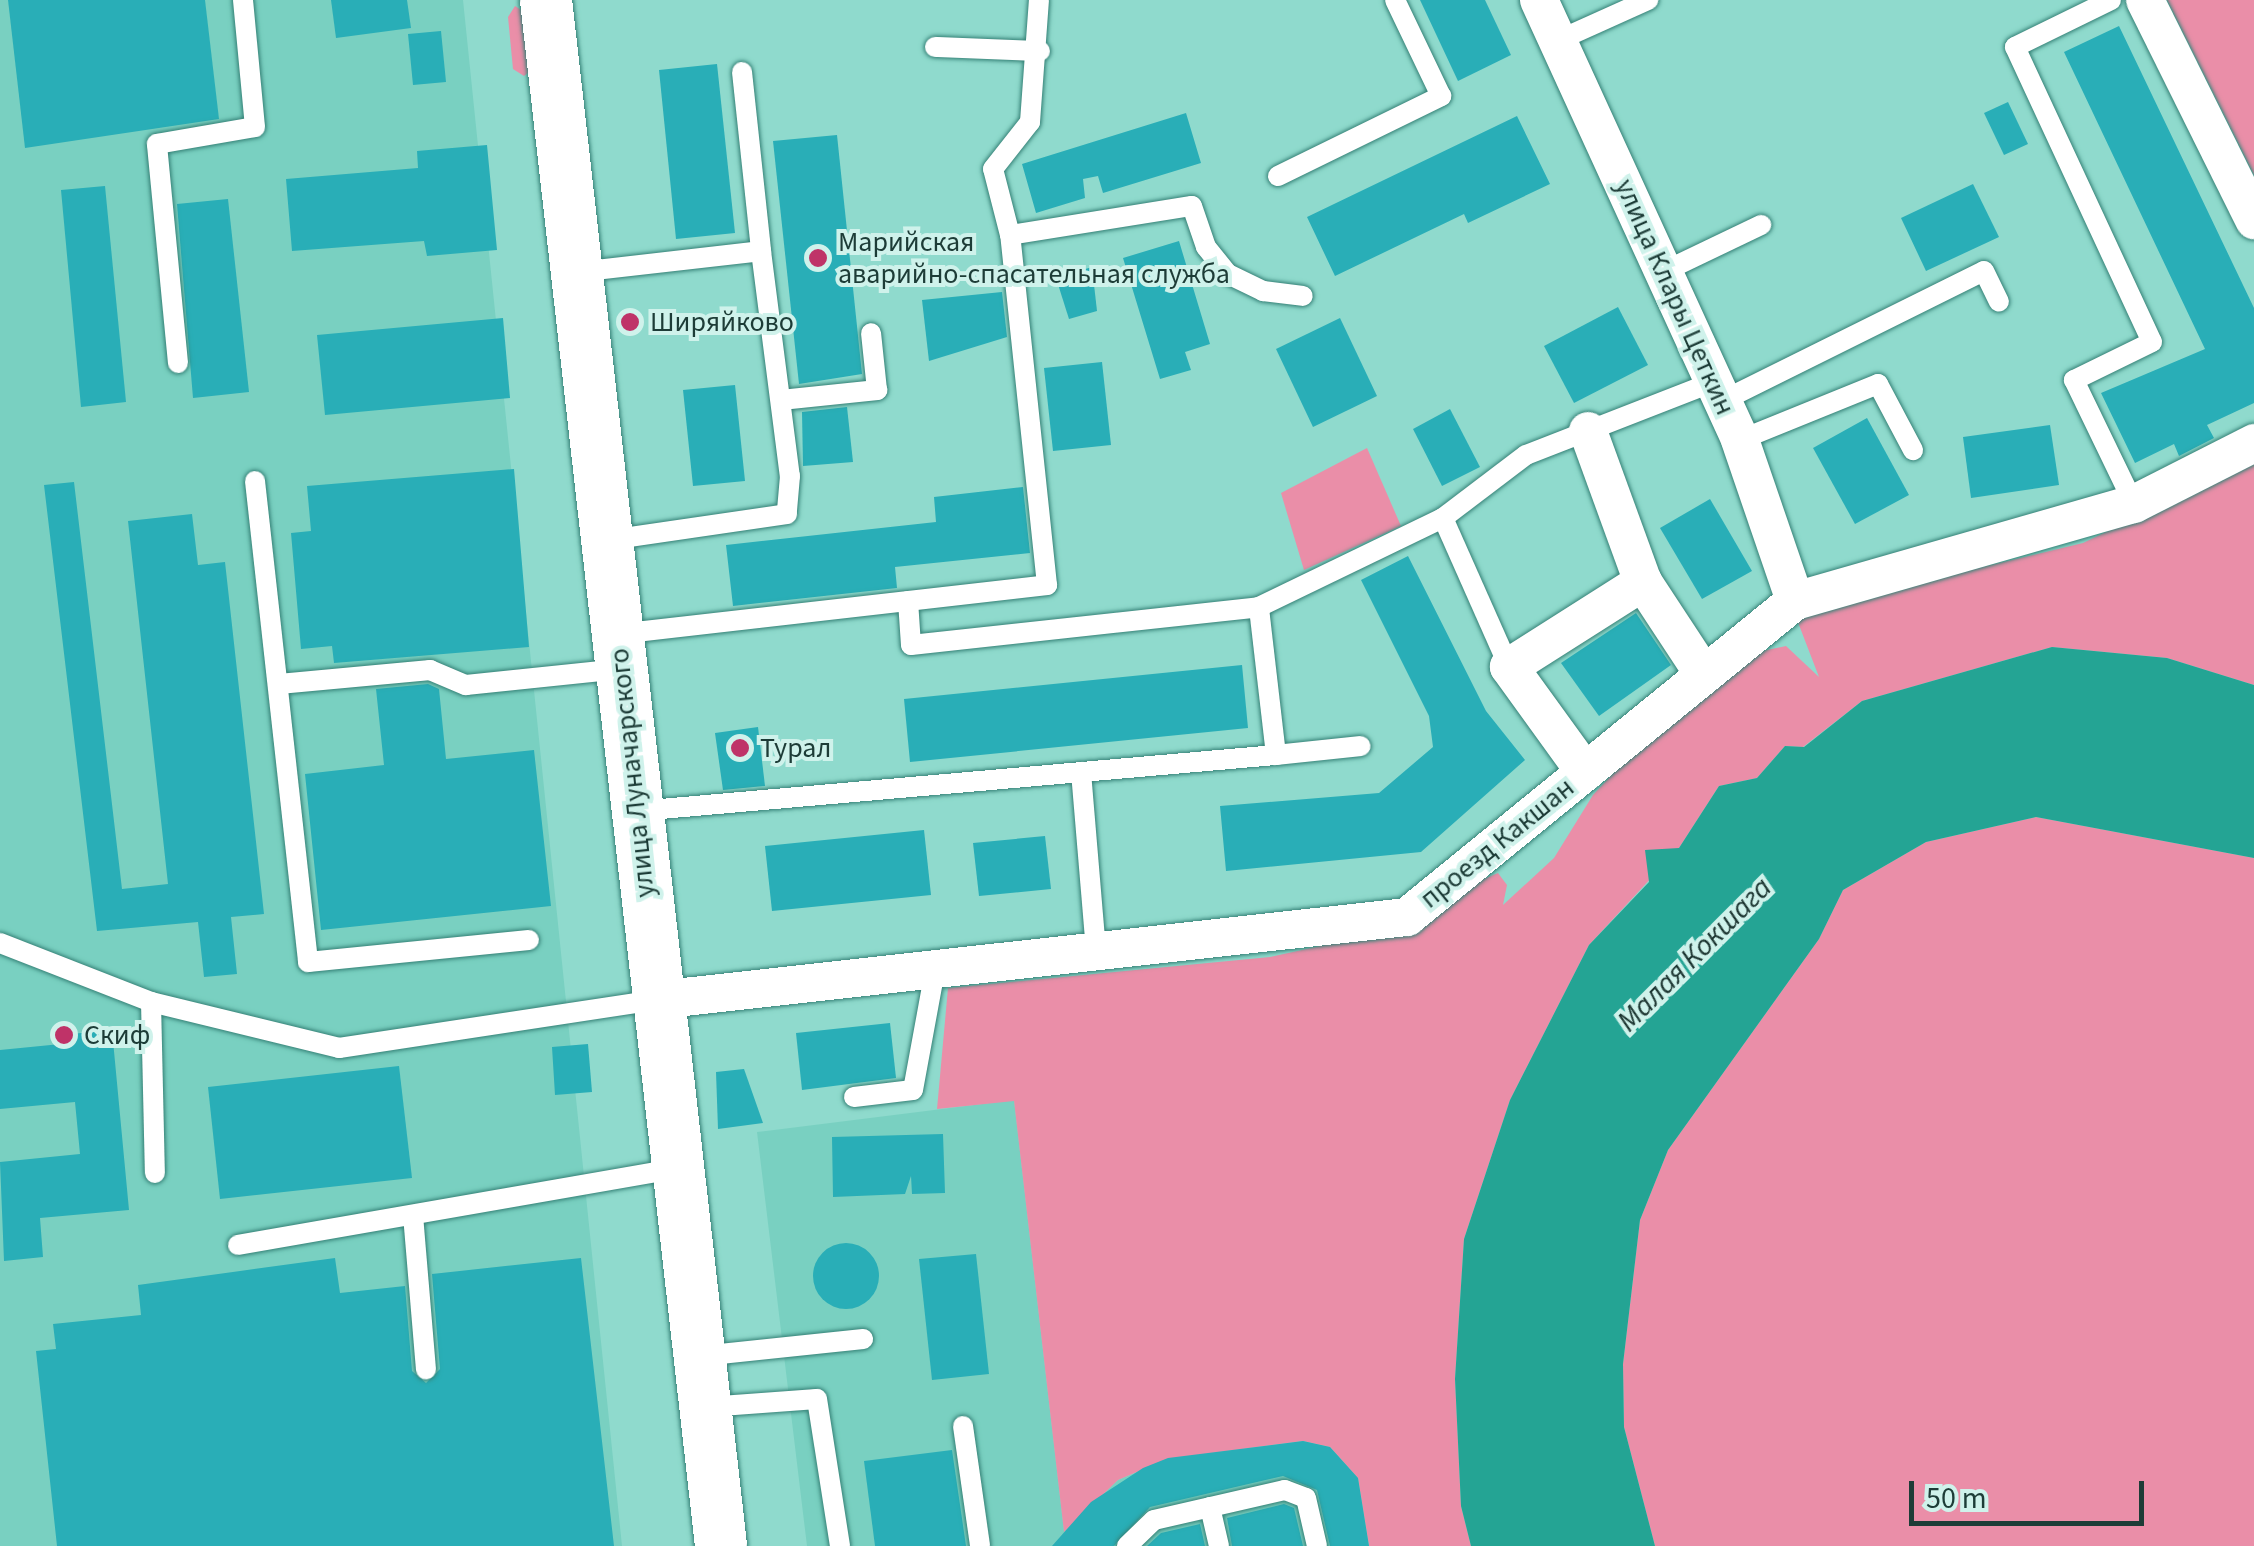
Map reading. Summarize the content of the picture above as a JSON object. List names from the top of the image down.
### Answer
{
  "streets": {
    "main road": ["улица Луначарского"],
    "street": ["улица Клары Цеткин", "проезд Какшан"]
  },
  "crossings": [
    ["улица Клары Цеткин", "проезд Какшан"],
    ["улица Луначарского", "проезд Какшан"]
  ],
  "water": ["Малая Кокшага"],
  "places": [
    "Марийская аварийно-спасательная служба",
    "Ширяйково",
    "Турал",
    "Скиф"
  ],
  "scale_bar": "50 m"
}
